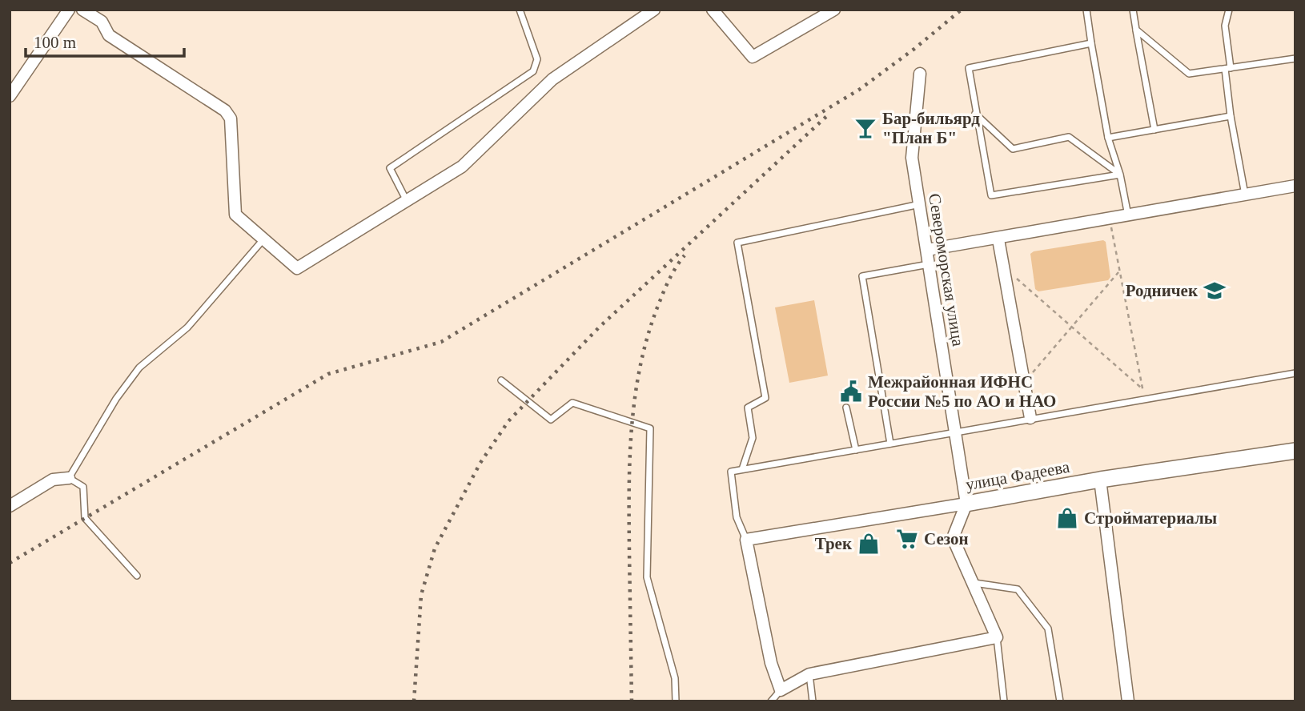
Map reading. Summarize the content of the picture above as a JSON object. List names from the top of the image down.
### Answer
{
  "streets": {
    "street": ["Североморская улица", "улица Фадеева"]
  },
  "crossings": [
    ["Североморская улица", "улица Фадеева"]
  ],
  "places": {
    "bar": ["Бар-бильярд \"План Б\""],
    "school or university": ["Родничек"],
    "public building": ["Межрайонная ИФНС России №5 по АО и НАО"],
    "shop": ["Стройматериалы", "Трек"],
    "supermarket": ["Сезон"]
  },
  "scale_bar": "100 m"
}
